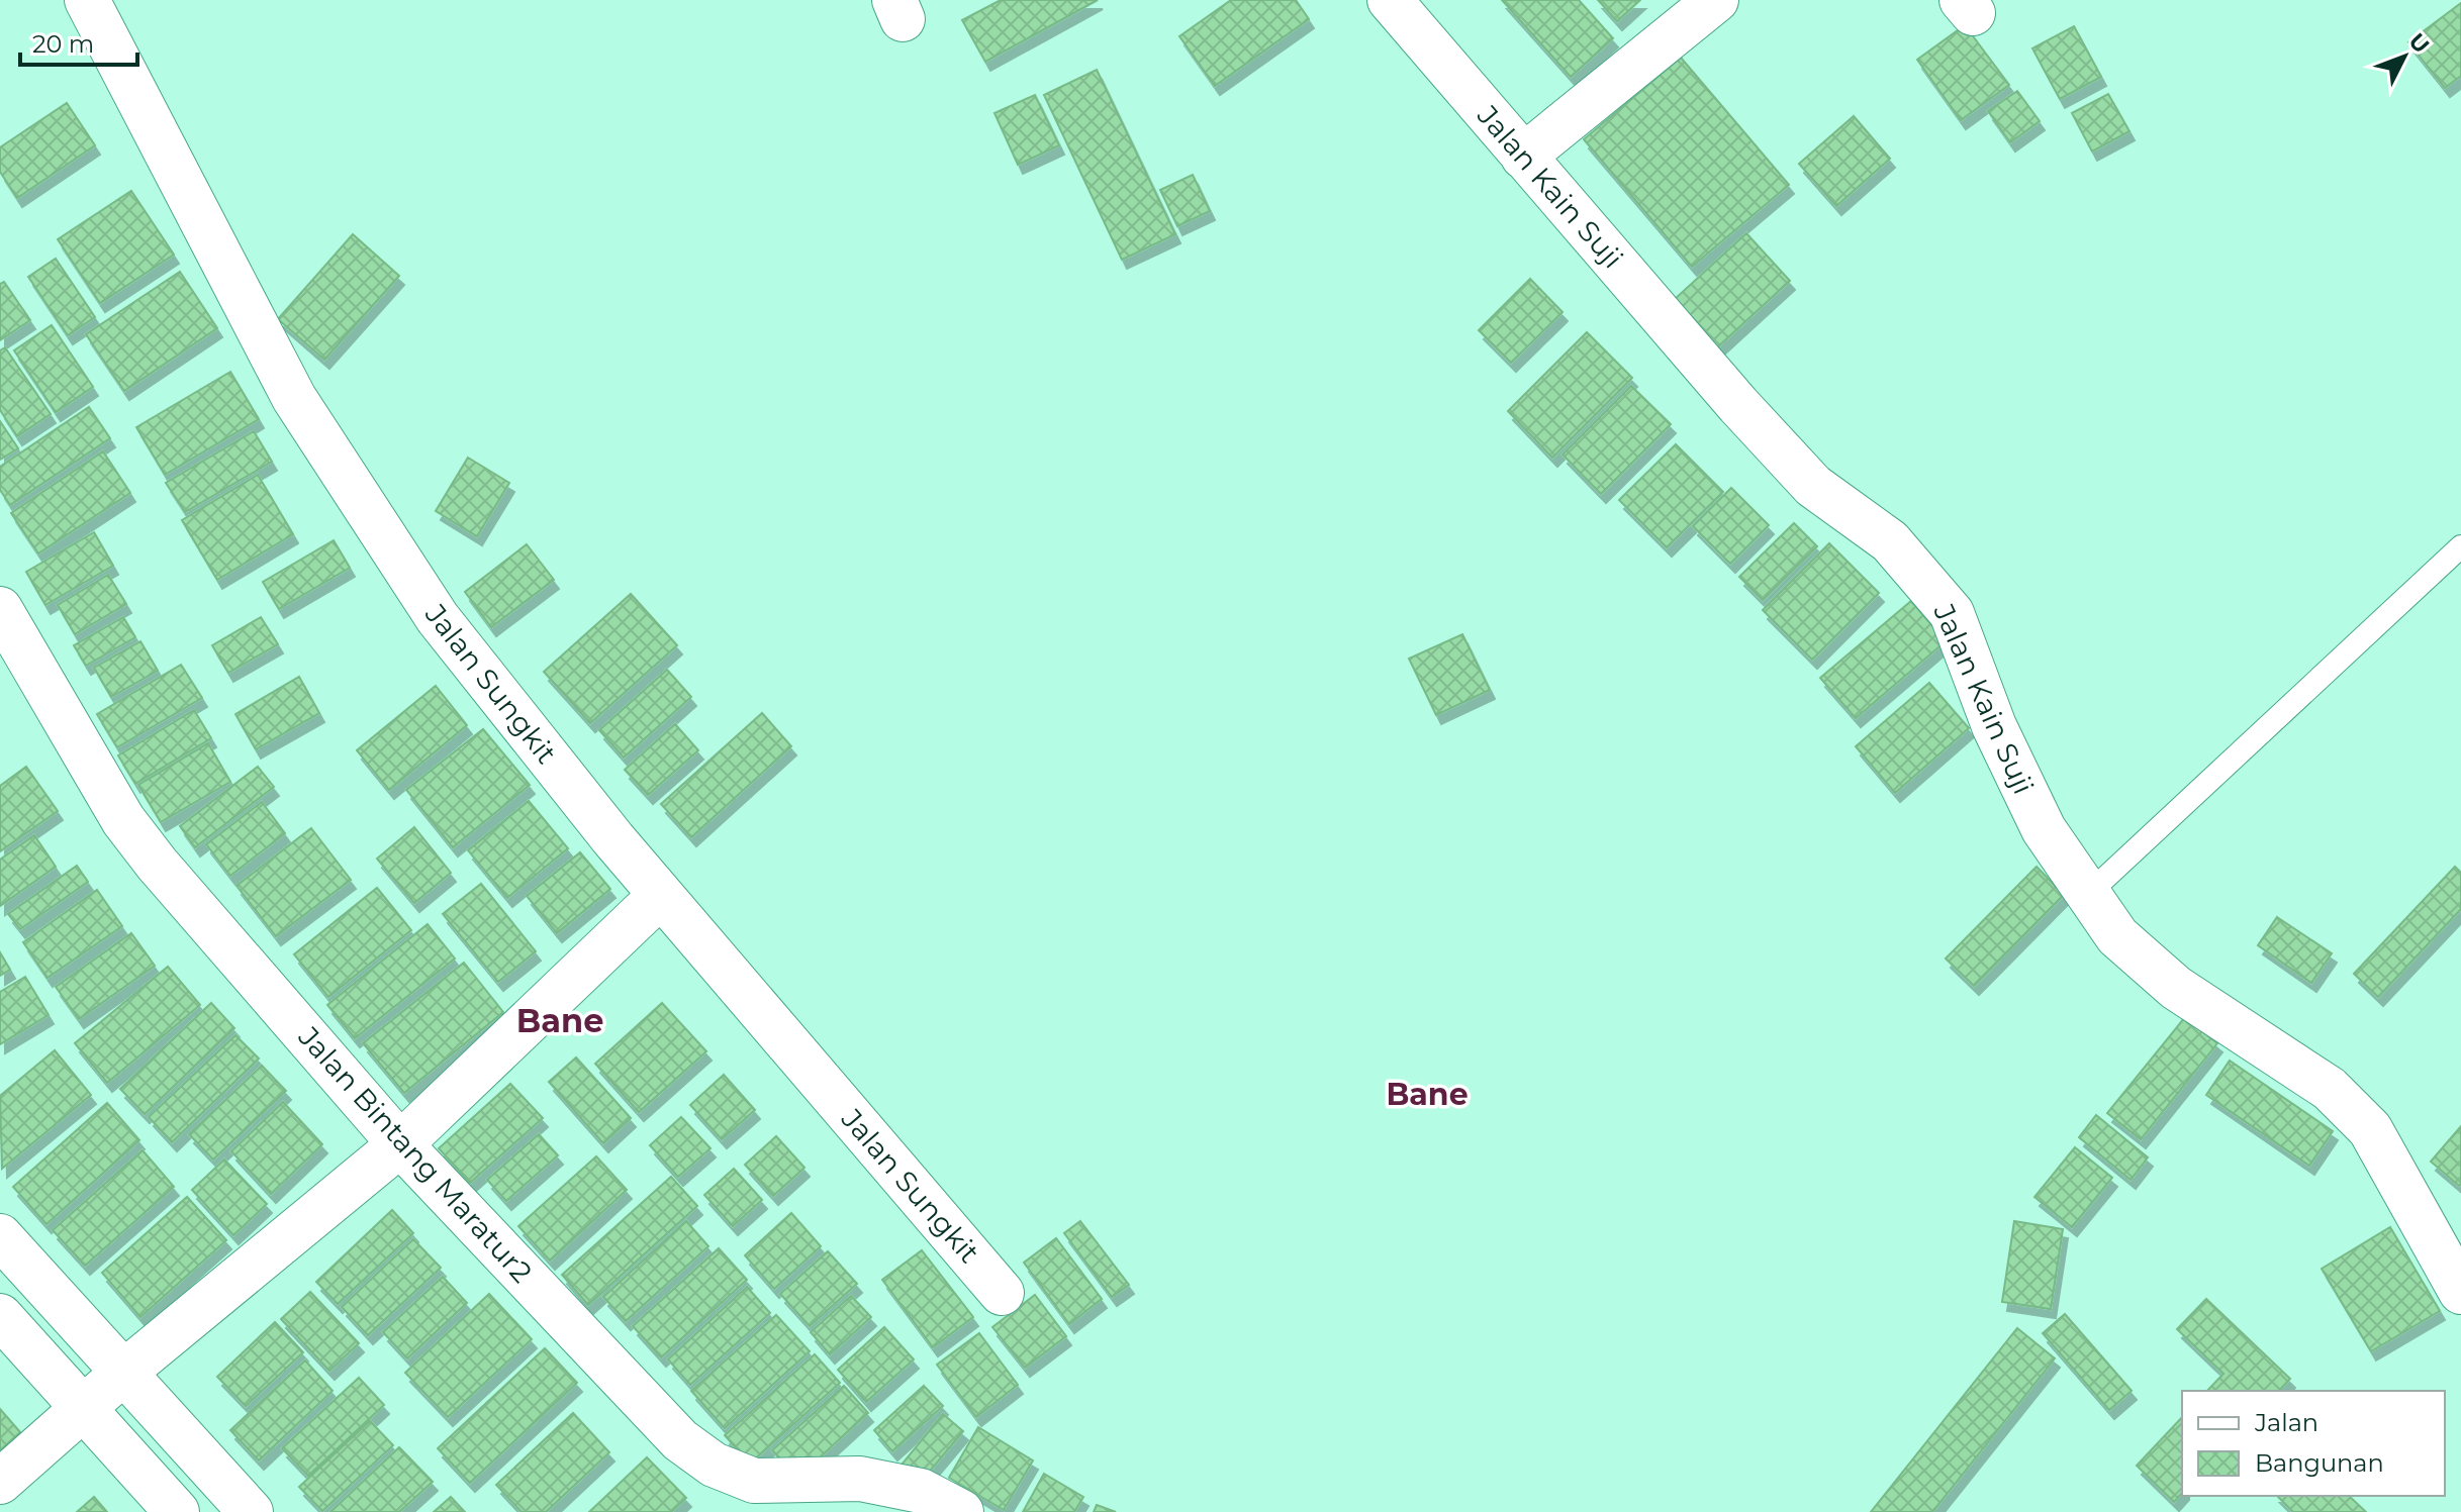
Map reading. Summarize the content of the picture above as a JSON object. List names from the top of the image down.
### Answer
{
  "streets": {
    "main road": ["Jalan Kain Suji", "Jalan Sungkit", "Jalan Bintang Maratur2"]
  },
  "districts": ["Bane", "Bane"],
  "legend": ["Jalan", "Bangunan"],
  "scale_bar": "20 m",
  "north": "top right"
}
